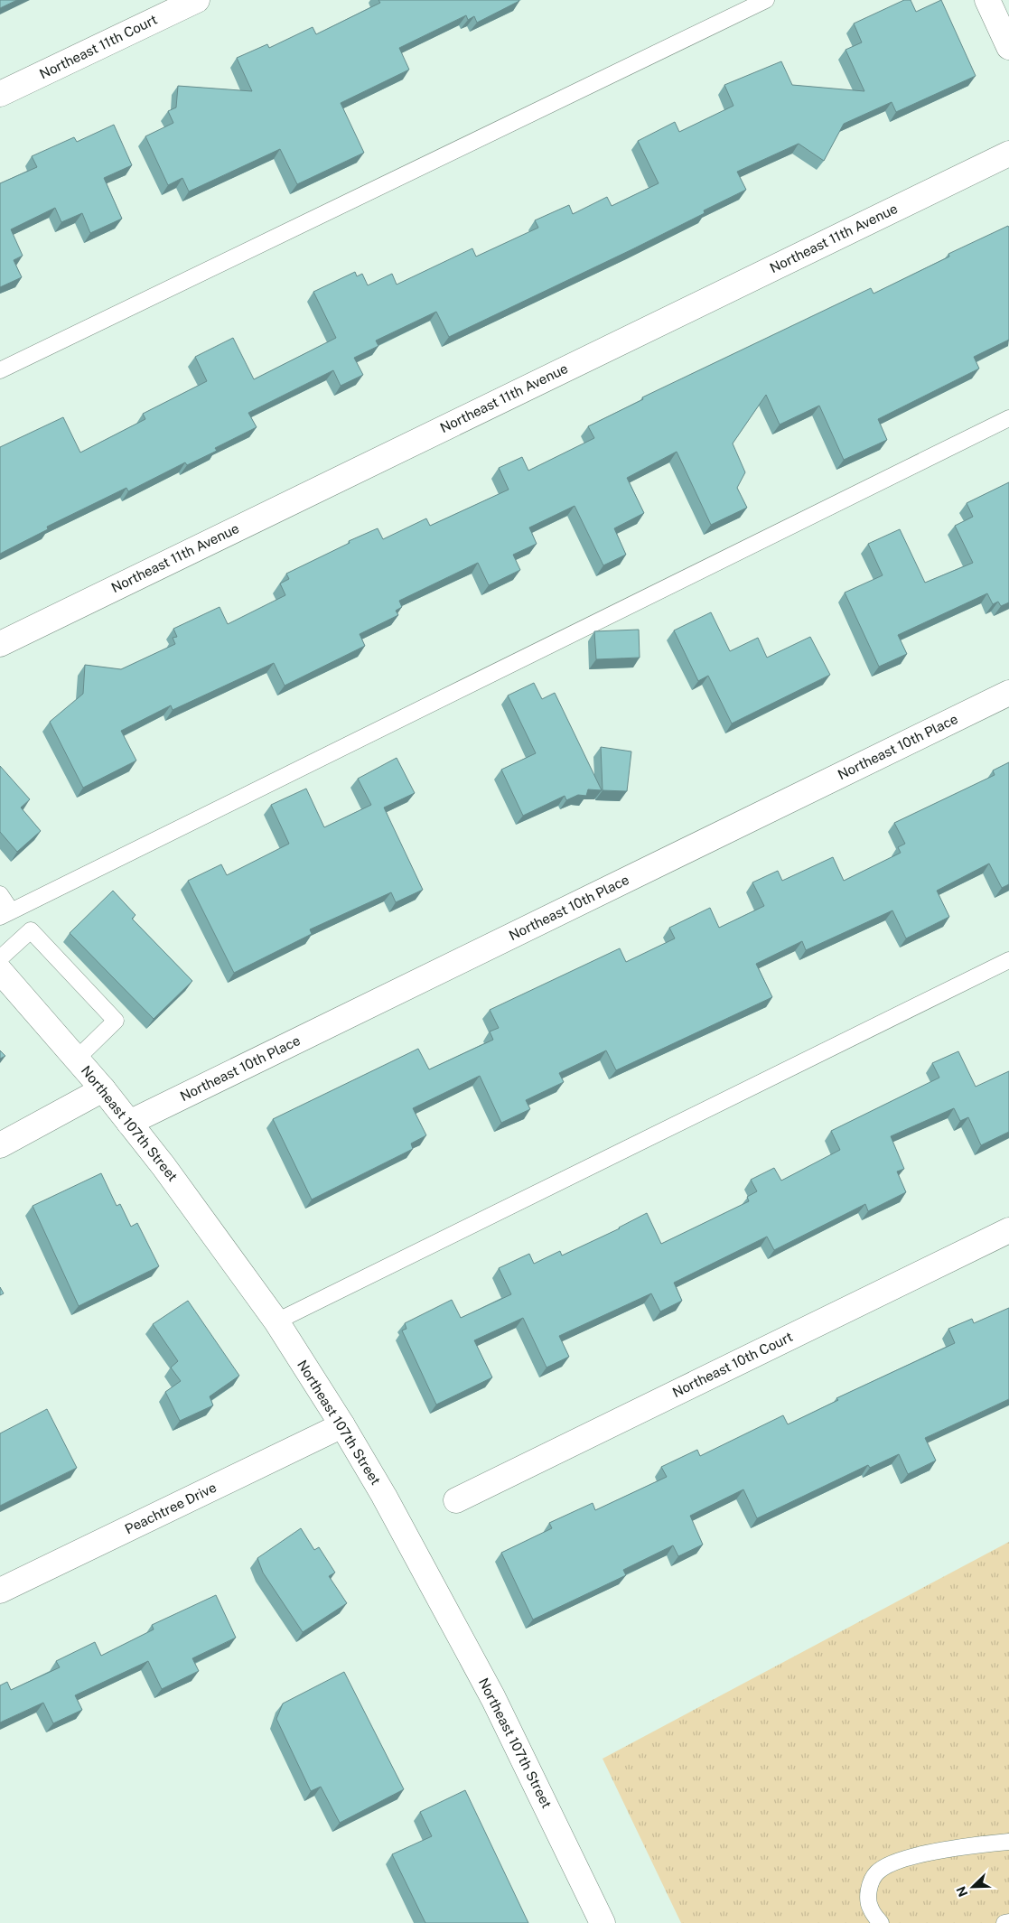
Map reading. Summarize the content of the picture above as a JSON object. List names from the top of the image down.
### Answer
{
  "streets": {
    "street": [
      "Northeast 11th Court",
      "Northeast 11th Avenue",
      "Northeast 10th Place",
      "Northeast 107th Street",
      "Northeast 10th Court",
      "Peachtree Drive"
    ]
  },
  "crossings": [
    ["Northeast 10th Place", "Northeast 107th Street"],
    ["Northeast 107th Street", "Peachtree Drive"]
  ],
  "north": "bottom left"
}
